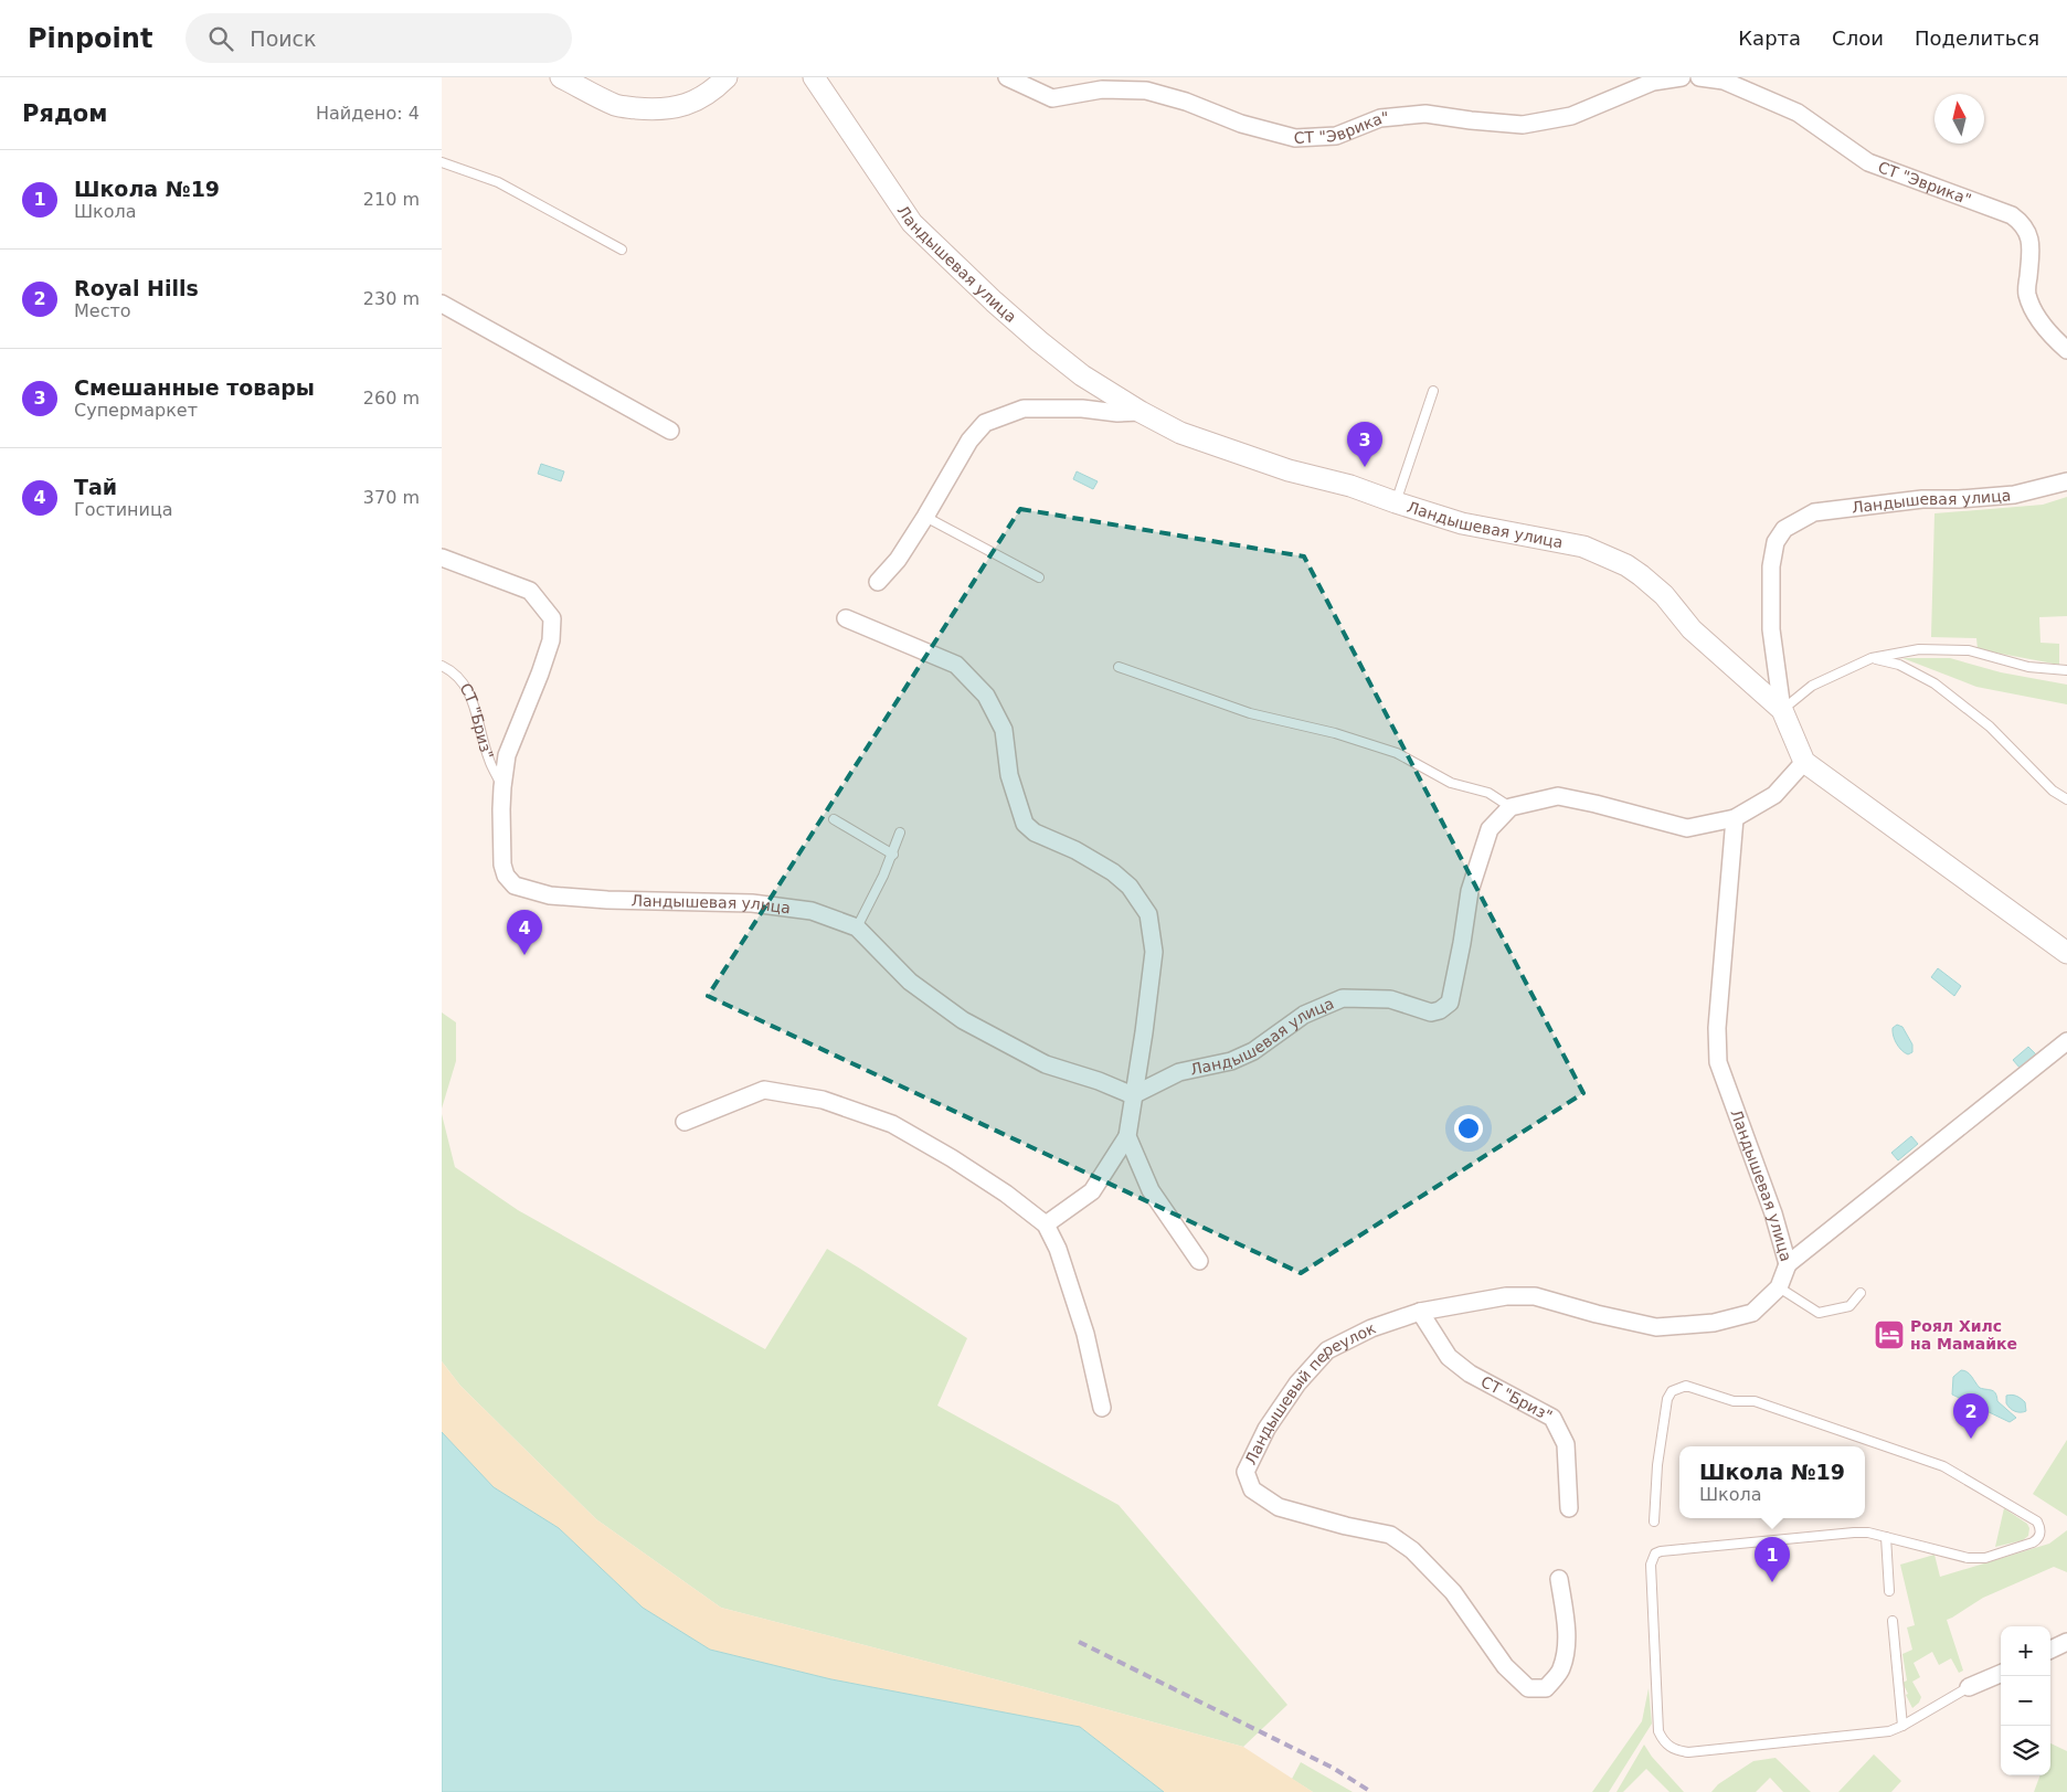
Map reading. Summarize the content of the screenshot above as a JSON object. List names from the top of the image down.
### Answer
{
  "streets": {
    "street": [
      "СТ \"Эврика\"",
      "Ландышевая улица",
      "СТ \"Бриз\"",
      "Ландышевый переулок"
    ]
  },
  "crossings": [
    ["Ландышевая улица", "СТ \"Бриз\""],
    ["Ландышевая улица", "Ландышевый переулок"],
    ["СТ \"Бриз\"", "Ландышевый переулок"]
  ],
  "places": {
    "hotel": ["Роял Хилс на Мамайке"]
  },
  "north": "top",
  "page": {
    "header": "Pinpoint",
    "search": "Поиск",
    "nav": ["Карта", "Слои", "Поделиться"],
    "heading": ["Рядом", "Найдено: 4"],
    "list": [
      {
        "mark": "1",
        "name": "Школа №19",
        "note": "Школа",
        "value": "210 m"
      },
      {
        "mark": "2",
        "name": "Royal Hills",
        "note": "Место",
        "value": "230 m"
      },
      {
        "mark": "3",
        "name": "Смешанные товары",
        "note": "Супермаркет",
        "value": "260 m"
      },
      {
        "mark": "4",
        "name": "Тай",
        "note": "Гостиница",
        "value": "370 m"
      }
    ],
    "pins": [
      "3",
      "4",
      "2",
      "1"
    ],
    "popup": ["Школа №19", "Школа"],
    "map_buttons": ["+", "−"]
  }
}
